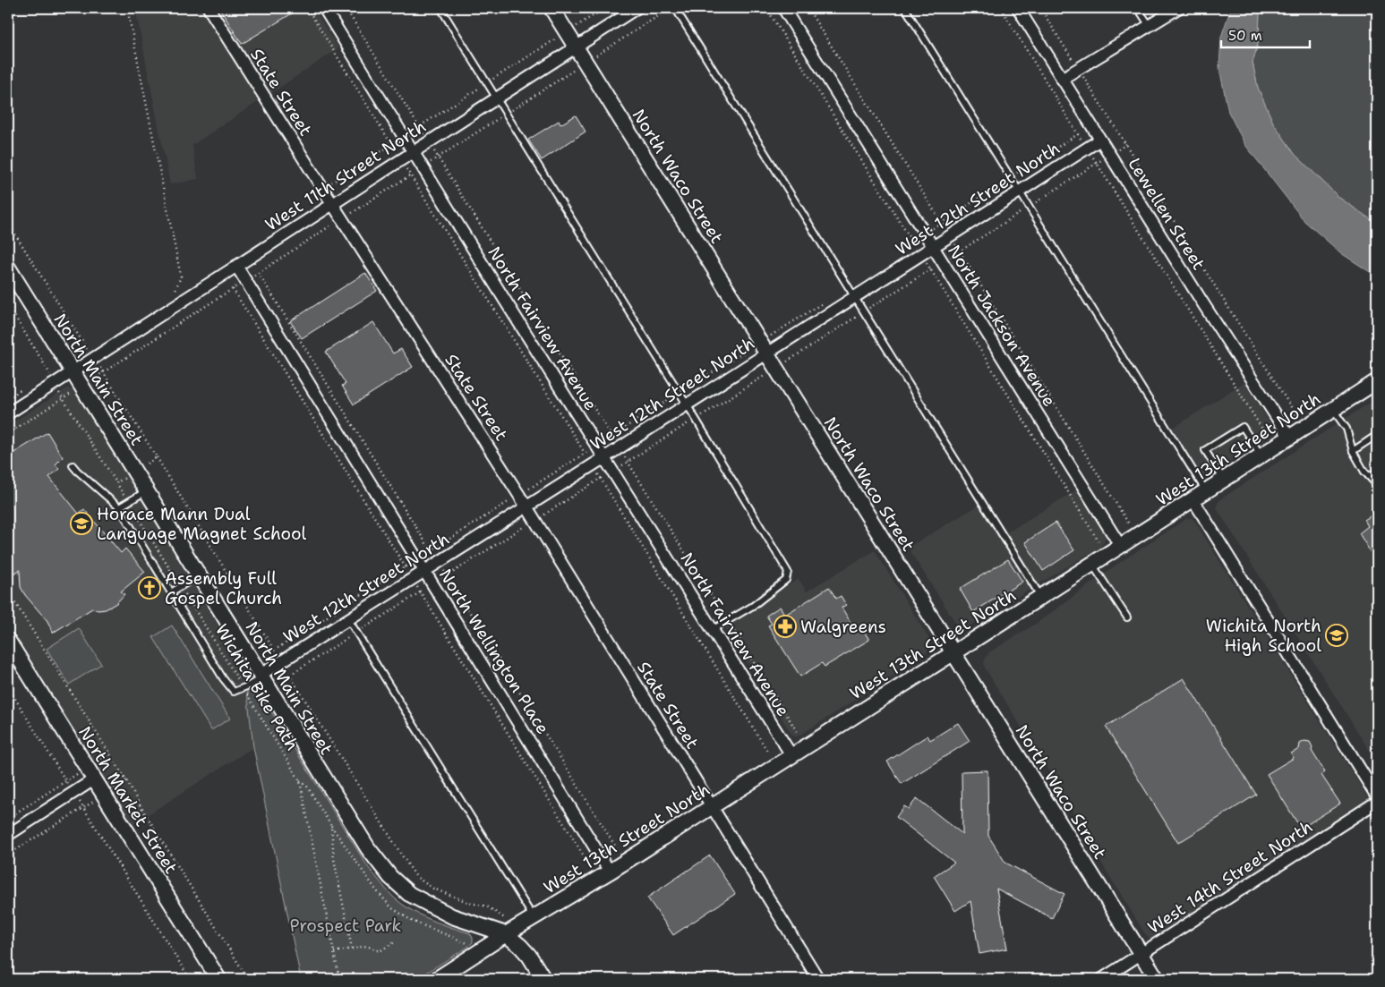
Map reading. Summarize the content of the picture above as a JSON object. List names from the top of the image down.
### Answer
{
  "streets": {
    "street": [
      "State Street",
      "West 11th Street North",
      "North Waco Street",
      "West 12th Street North",
      "Lewellen Street",
      "North Jackson Avenue",
      "North Fairview Avenue",
      "North Main Street",
      "West 13th Street North",
      "North Wellington Place",
      "North Market Street",
      "West 14th Street North"
    ],
    "path": ["Wichita Bike Path"]
  },
  "crossings": [
    ["State Street", "West 11th Street North"],
    ["State Street", "West 12th Street North"],
    ["State Street", "West 13th Street North"],
    ["West 11th Street North", "North Waco Street"],
    ["West 11th Street North", "North Fairview Avenue"],
    ["West 11th Street North", "North Main Street"],
    ["West 11th Street North", "North Wellington Place"],
    ["West 11th Street North", "Wichita Bike Path"],
    ["North Waco Street", "West 12th Street North"],
    ["North Waco Street", "West 13th Street North"],
    ["North Waco Street", "West 14th Street North"],
    ["West 12th Street North", "Lewellen Street"],
    ["West 12th Street North", "North Jackson Avenue"],
    ["West 12th Street North", "North Fairview Avenue"],
    ["West 12th Street North", "North Main Street"],
    ["West 12th Street North", "North Wellington Place"],
    ["Lewellen Street", "West 13th Street North"],
    ["North Jackson Avenue", "West 13th Street North"],
    ["North Fairview Avenue", "West 13th Street North"],
    ["North Main Street", "West 13th Street North"],
    ["West 13th Street North", "North Wellington Place"]
  ],
  "parks": ["Prospect Park"],
  "places": {
    "school or university": ["Horace Mann Dual Language Magnet School", "Wichita North High School"],
    "church": ["Assembly Full Gospel Church"],
    "pharmacy": ["Walgreens"]
  },
  "scale_bar": "50 m"
}
